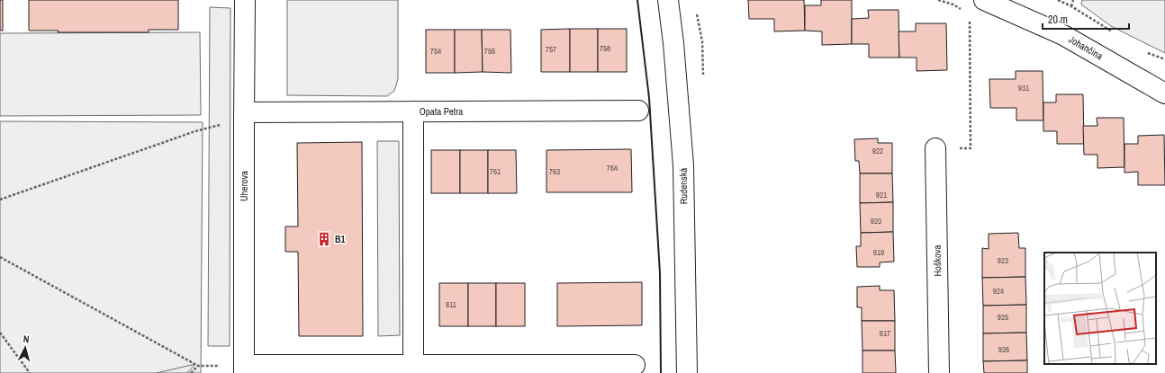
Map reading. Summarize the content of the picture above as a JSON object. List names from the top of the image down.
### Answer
{
  "streets": {
    "street": [
      "Johančina",
      "Opata Petra",
      "Uherova",
      "Rudenská",
      "Hoškova"
    ]
  },
  "crossings": [
    ["Opata Petra", "Uherova"]
  ],
  "places": {
    "building": ["B1"]
  },
  "house_numbers": [
    "758",
    "757",
    "754",
    "755",
    "931",
    "922",
    "764",
    "761",
    "763",
    "921",
    "920",
    "919",
    "923",
    "924",
    "811",
    "925",
    "917",
    "926"
  ],
  "scale_bar": "20 m",
  "north": "top"
}
